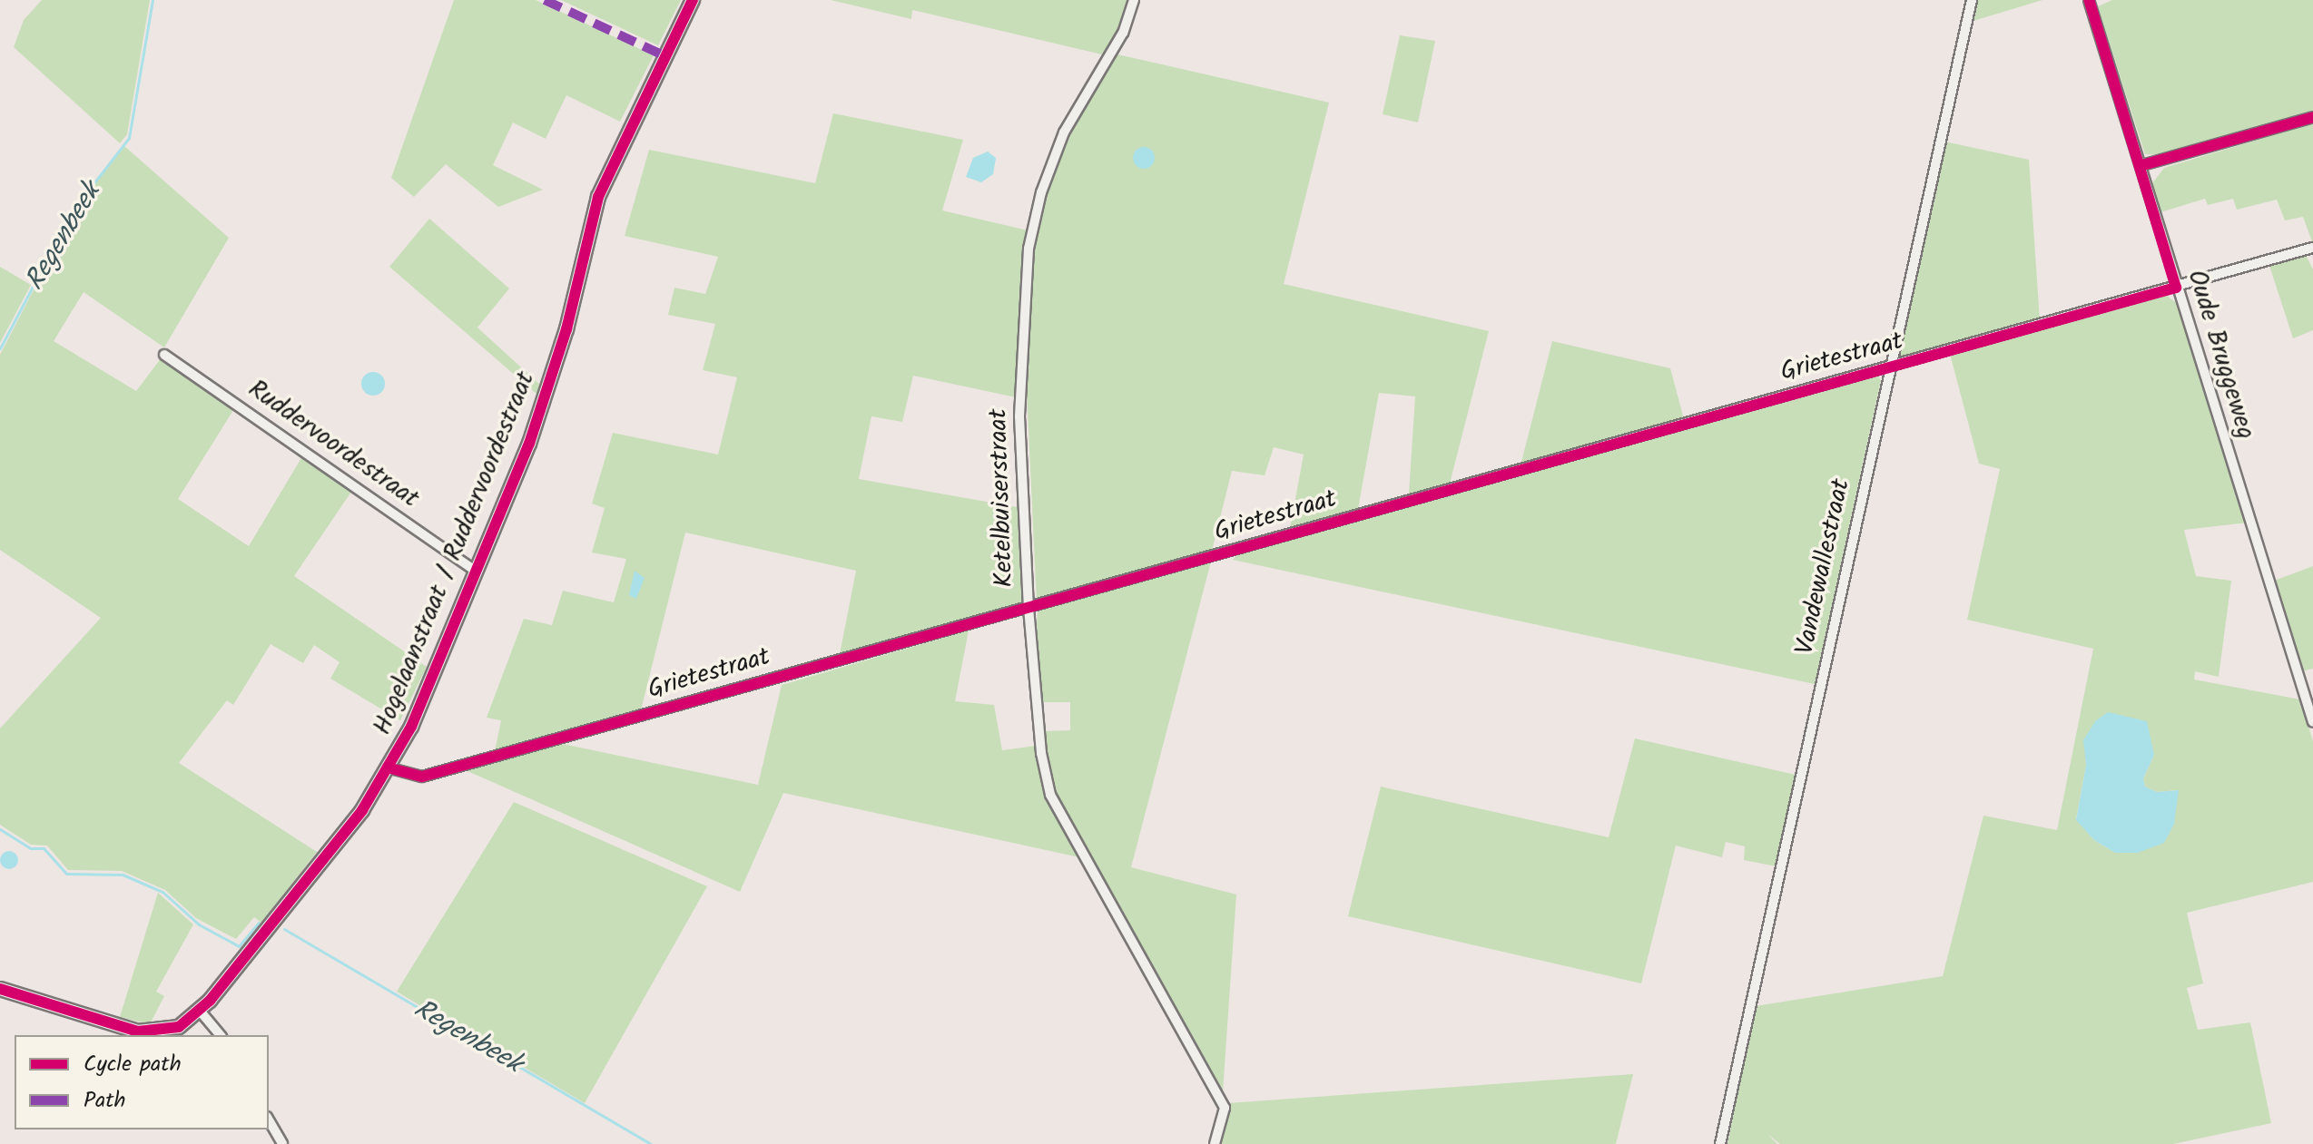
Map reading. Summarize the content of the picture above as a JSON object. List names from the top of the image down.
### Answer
{
  "streets": {
    "street": [
      "Oude Bruggeweg",
      "Grietestraat",
      "Ruddervoordestraat",
      "Ketelbuiserstraat",
      "Hogelaanstraat / Ruddervoordestraat",
      "Vandewallestraat"
    ]
  },
  "crossings": [
    ["Oude Bruggeweg", "Grietestraat"],
    ["Grietestraat", "Ketelbuiserstraat"],
    ["Grietestraat", "Hogelaanstraat / Ruddervoordestraat"],
    ["Grietestraat", "Vandewallestraat"],
    ["Ruddervoordestraat", "Hogelaanstraat / Ruddervoordestraat"]
  ],
  "water": ["Regenbeek"],
  "legend": ["Cycle path", "Path"]
}
